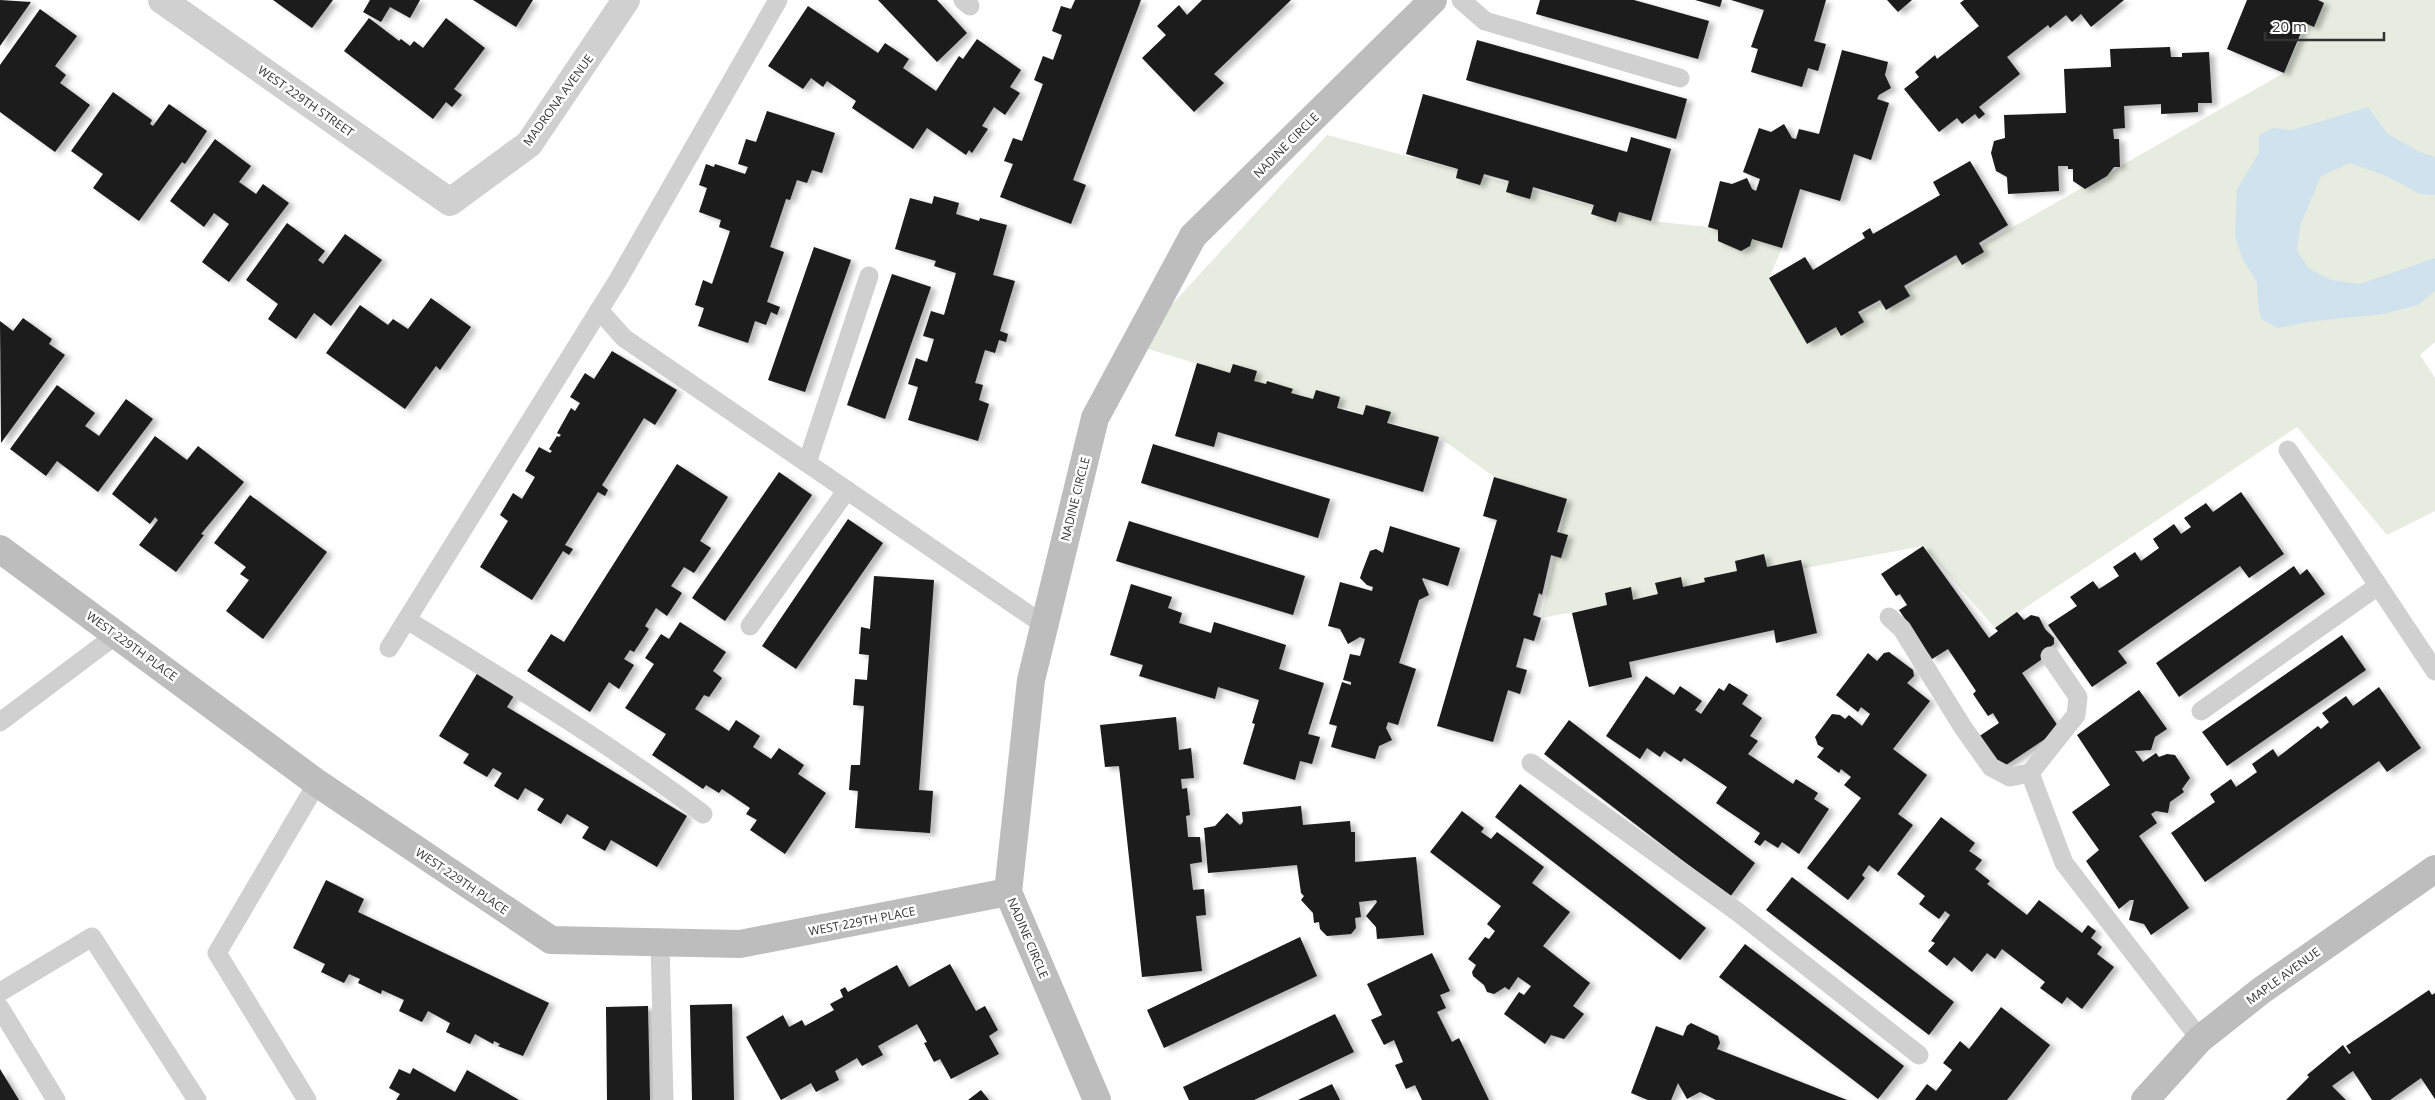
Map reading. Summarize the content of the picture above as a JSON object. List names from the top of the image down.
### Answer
{
  "streets": {
    "street": [
      "MADRONA AVENUE",
      "WEST 229TH STREET",
      "NADINE CIRCLE",
      "WEST 229TH PLACE",
      "MAPLE AVENUE"
    ]
  },
  "crossings": [
    ["MADRONA AVENUE", "WEST 229TH STREET"],
    ["NADINE CIRCLE", "WEST 229TH PLACE"]
  ],
  "scale_bar": "20 m"
}
